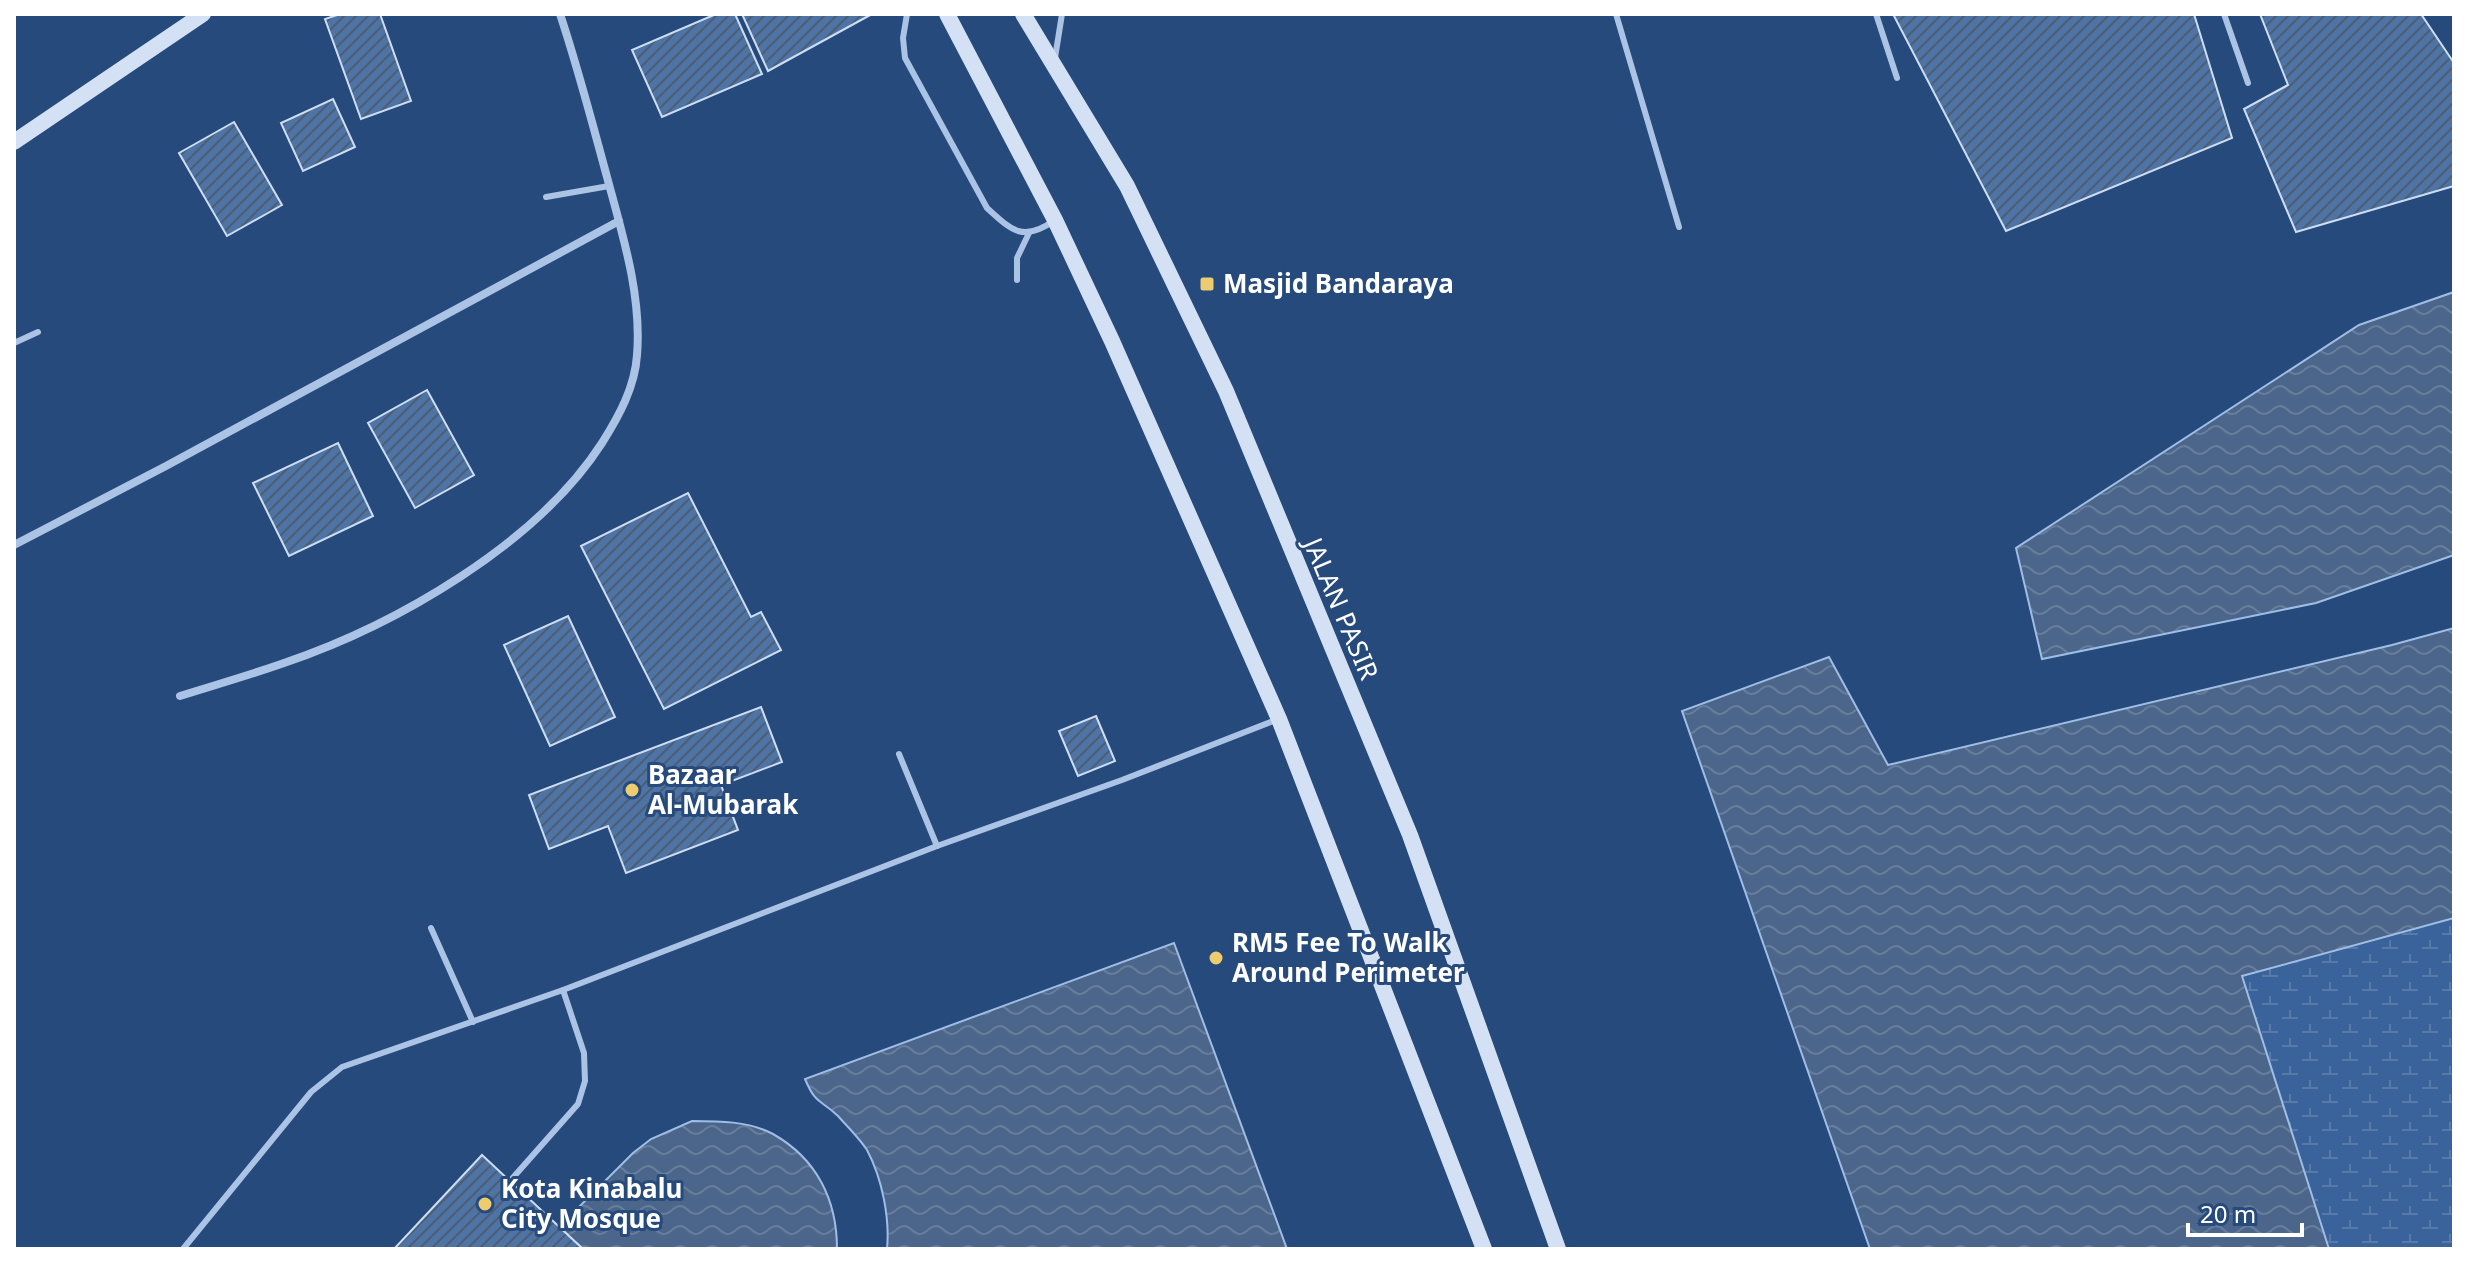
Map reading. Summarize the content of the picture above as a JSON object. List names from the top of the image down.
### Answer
{
  "streets": {
    "main road": ["JALAN PASIR"]
  },
  "places": {
    "transit": ["Masjid Bandaraya"],
    "other": ["Bazaar Al-Mubarak", "RM5 Fee To Walk Around Perimeter", "Kota Kinabalu City Mosque"]
  },
  "scale_bar": "20 m"
}
